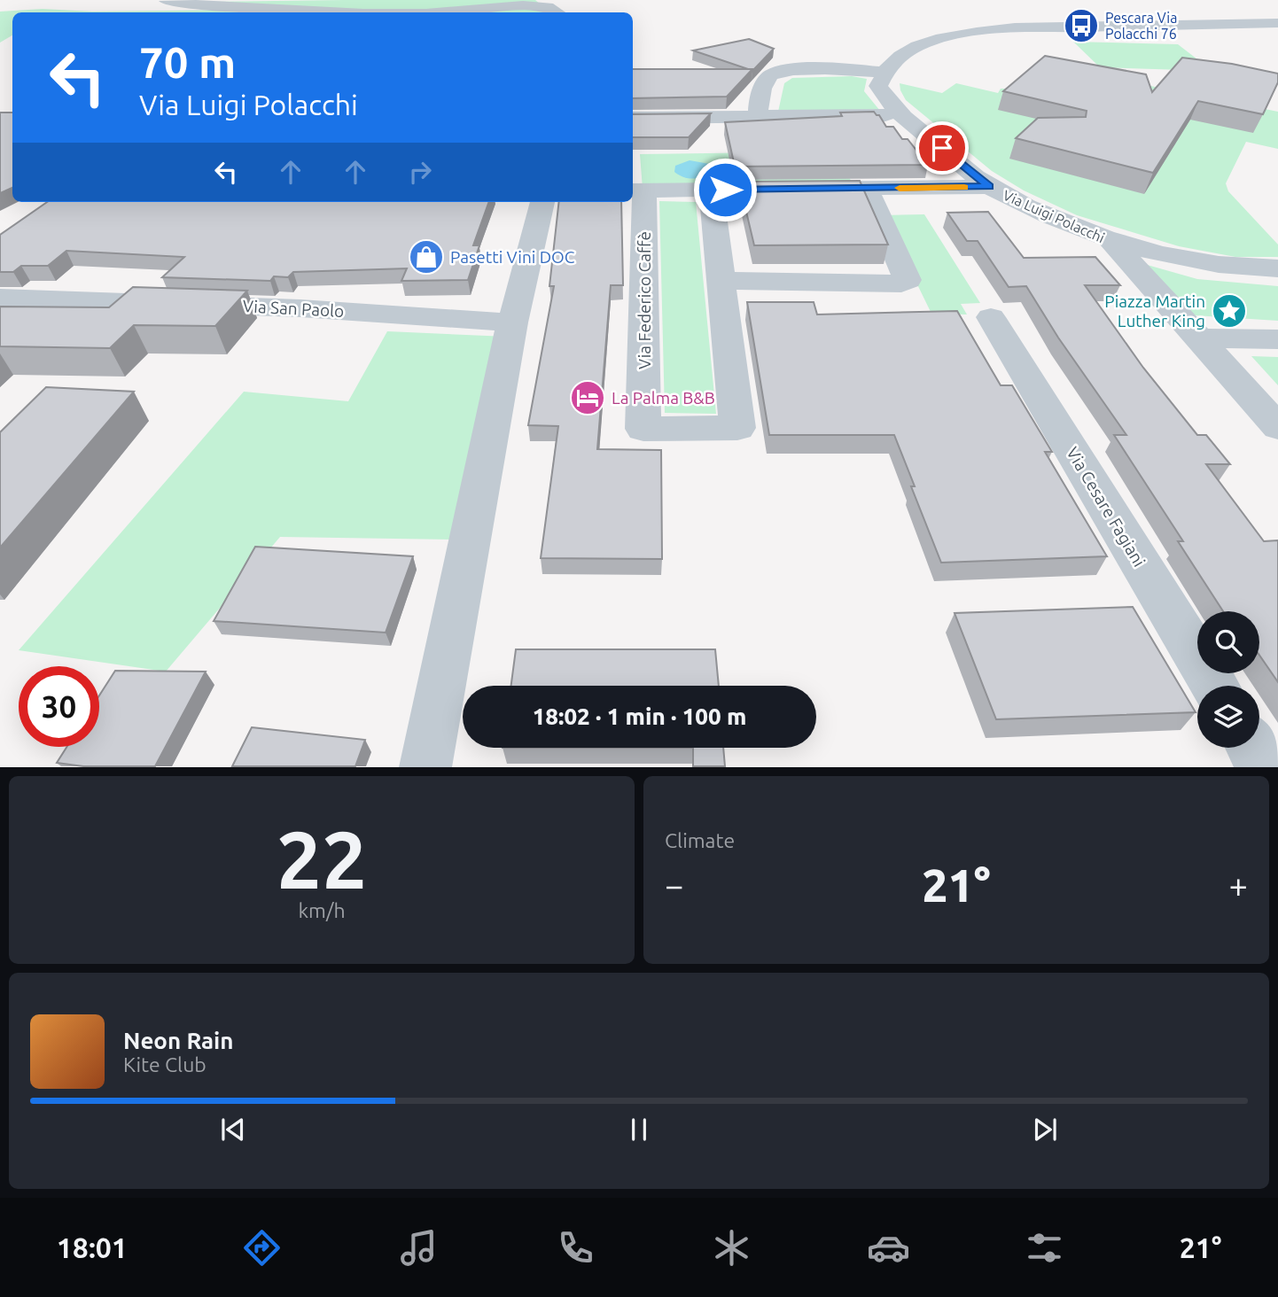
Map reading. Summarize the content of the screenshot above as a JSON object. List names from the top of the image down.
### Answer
{
  "streets": {
    "street": [
      "Via Luigi Polacchi",
      "Via Federico Caffè",
      "Via San Paolo",
      "Via Cesare Fagiani"
    ]
  },
  "crossings": [
    ["Via Luigi Polacchi", "Via Federico Caffè"]
  ],
  "places": {
    "bus stop": ["Pescara Via Polacchi 76"],
    "shop": ["Pasetti Vini DOC"],
    "place": ["Piazza Martin Luther King"],
    "hotel": ["La Palma B&B"]
  },
  "page": {
    "turn": ["70 m", "Via Luigi Polacchi"],
    "limit": "30",
    "trip": "18:02 · 1 min · 100 m",
    "tile": [
      ["22", "km/h"],
      "Climate"
    ],
    "heat": ["−", "21°", "+"],
    "song": ["Neon Rain", "Kite Club"],
    "tabs": ["18:01", "21°"]
  }
}
